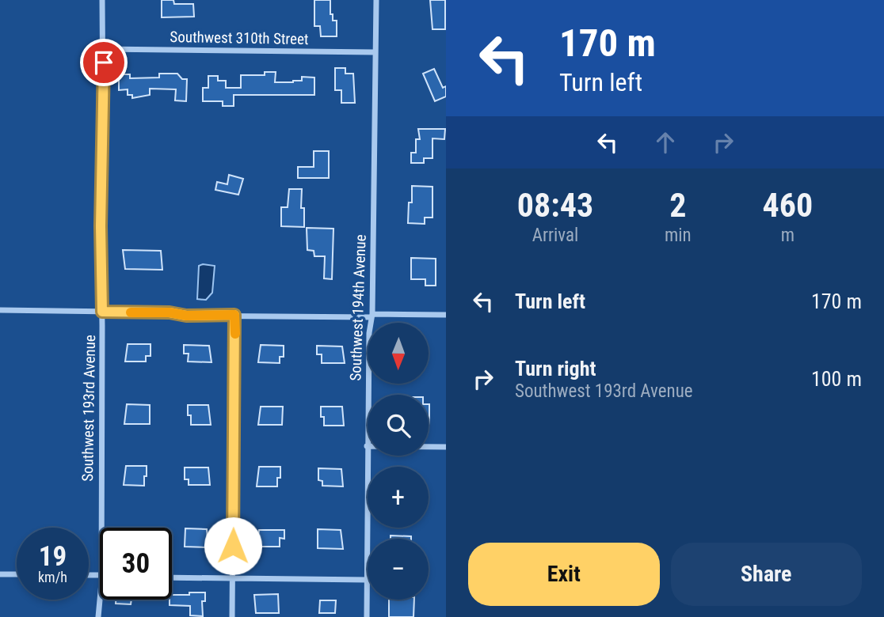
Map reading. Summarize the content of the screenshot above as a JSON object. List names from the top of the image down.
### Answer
{
  "streets": {
    "street": ["Southwest 310th Street", "Southwest 194th Avenue", "Southwest 193rd Avenue"]
  },
  "crossings": [
    ["Southwest 310th Street", "Southwest 194th Avenue"],
    ["Southwest 310th Street", "Southwest 193rd Avenue"]
  ],
  "north": "bottom",
  "page": {
    "turn": ["170 m", "Turn left"],
    "eta": [
      "08:43",
      "Arrival",
      "2",
      "min",
      "460",
      "m"
    ],
    "list": [
      {
        "name": "Turn left",
        "value": "170 m"
      },
      {
        "name": "Turn right",
        "note": "Southwest 193rd Avenue",
        "value": "100 m"
      }
    ],
    "map_buttons": ["+", "−"],
    "speed": "19 km/h",
    "limit": "30",
    "buttons": ["Exit", "Share"]
  }
}
